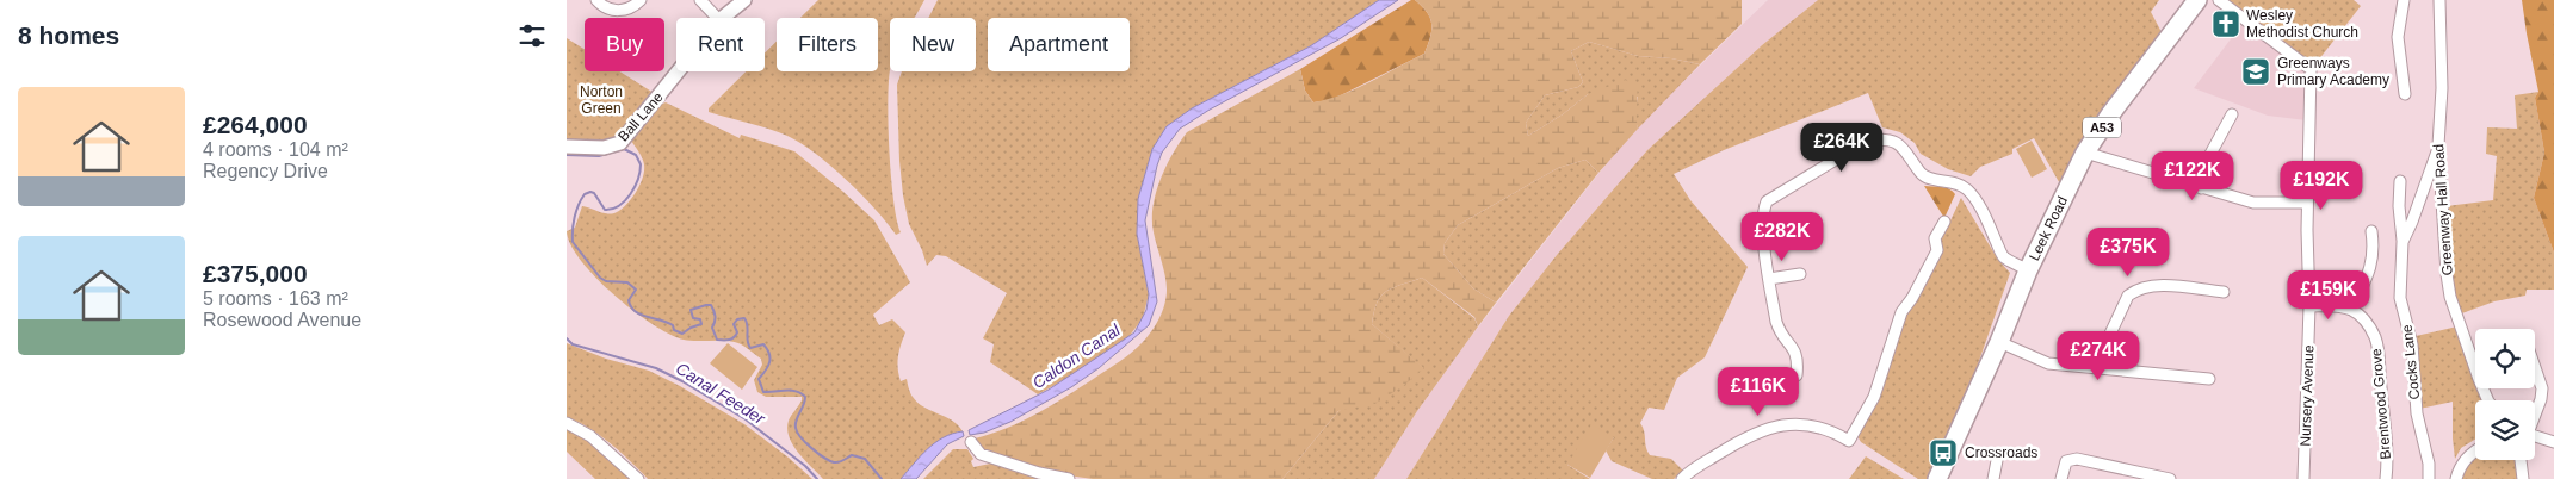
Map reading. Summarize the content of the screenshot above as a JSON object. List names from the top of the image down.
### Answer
{
  "streets": {
    "highway": ["A53", "Leek Road"],
    "street": [
      "Ball Lane",
      "Greenway Hall Road",
      "Cocks Lane",
      "Nursery Avenue",
      "Brentwood Grove"
    ]
  },
  "crossings": [
    ["Greenway Hall Road", "Cocks Lane"]
  ],
  "water": ["Caldon Canal", "Canal Feeder"],
  "parks": ["Norton Green"],
  "places": {
    "church": ["Wesley Methodist Church"],
    "school or university": ["Greenways Primary Academy"],
    "bus stop": ["Crossroads"]
  },
  "page": {
    "heading": "8 homes",
    "chip": [
      "Buy",
      "Rent",
      "Filters",
      "New",
      "Apartment"
    ],
    "list": [
      {
        "name": "£264,000",
        "note": "4 rooms · 104 m² · Regency Drive"
      },
      {
        "name": "£375,000",
        "note": "5 rooms · 163 m² · Rosewood Avenue"
      }
    ],
    "price": [
      "£264K",
      "£122K",
      "£192K",
      "£282K",
      "£375K",
      "£159K",
      "£274K",
      "£116K"
    ]
  }
}
